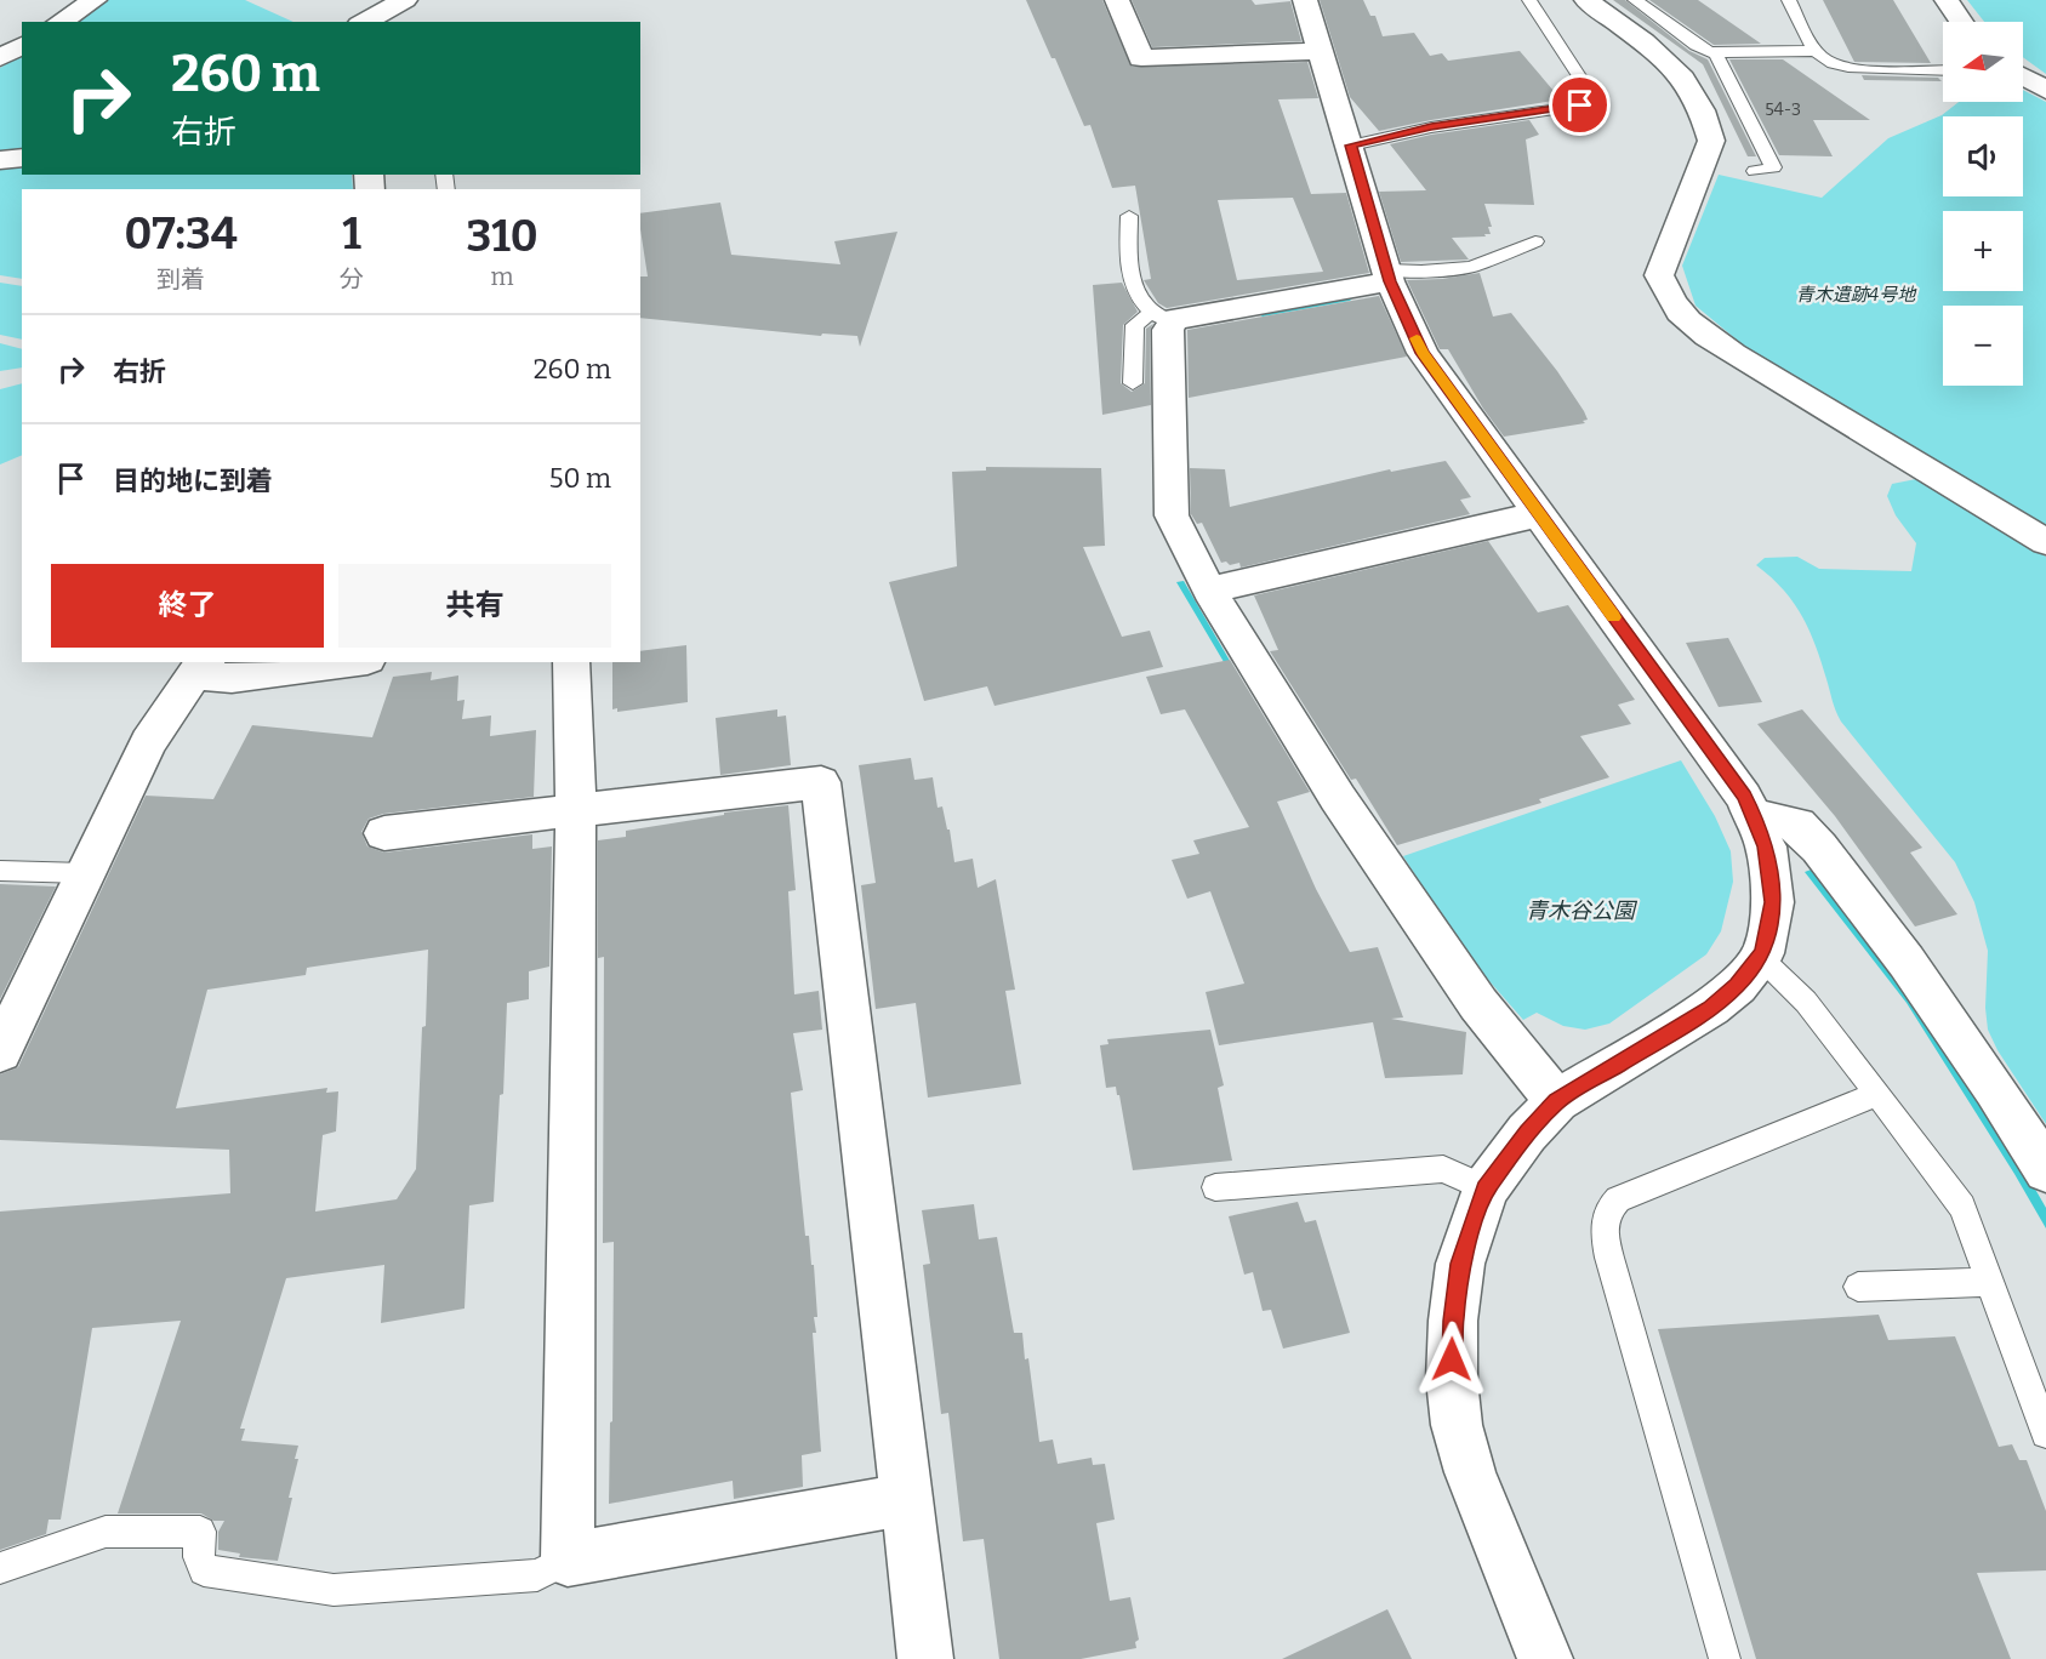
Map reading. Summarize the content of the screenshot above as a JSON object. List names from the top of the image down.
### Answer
{
  "parks": ["青木遺跡4号地", "青木谷公園"],
  "house_numbers": ["54-3"],
  "north": "left",
  "page": {
    "map_buttons": ["+", "−"],
    "turn": ["260 m", "右折"],
    "eta": [
      "07:34",
      "到着",
      "1",
      "分",
      "310",
      "m"
    ],
    "list": [
      {
        "name": "右折",
        "value": "260 m"
      },
      {
        "name": "目的地に到着",
        "value": "50 m"
      }
    ],
    "buttons": ["終了", "共有"]
  }
}
